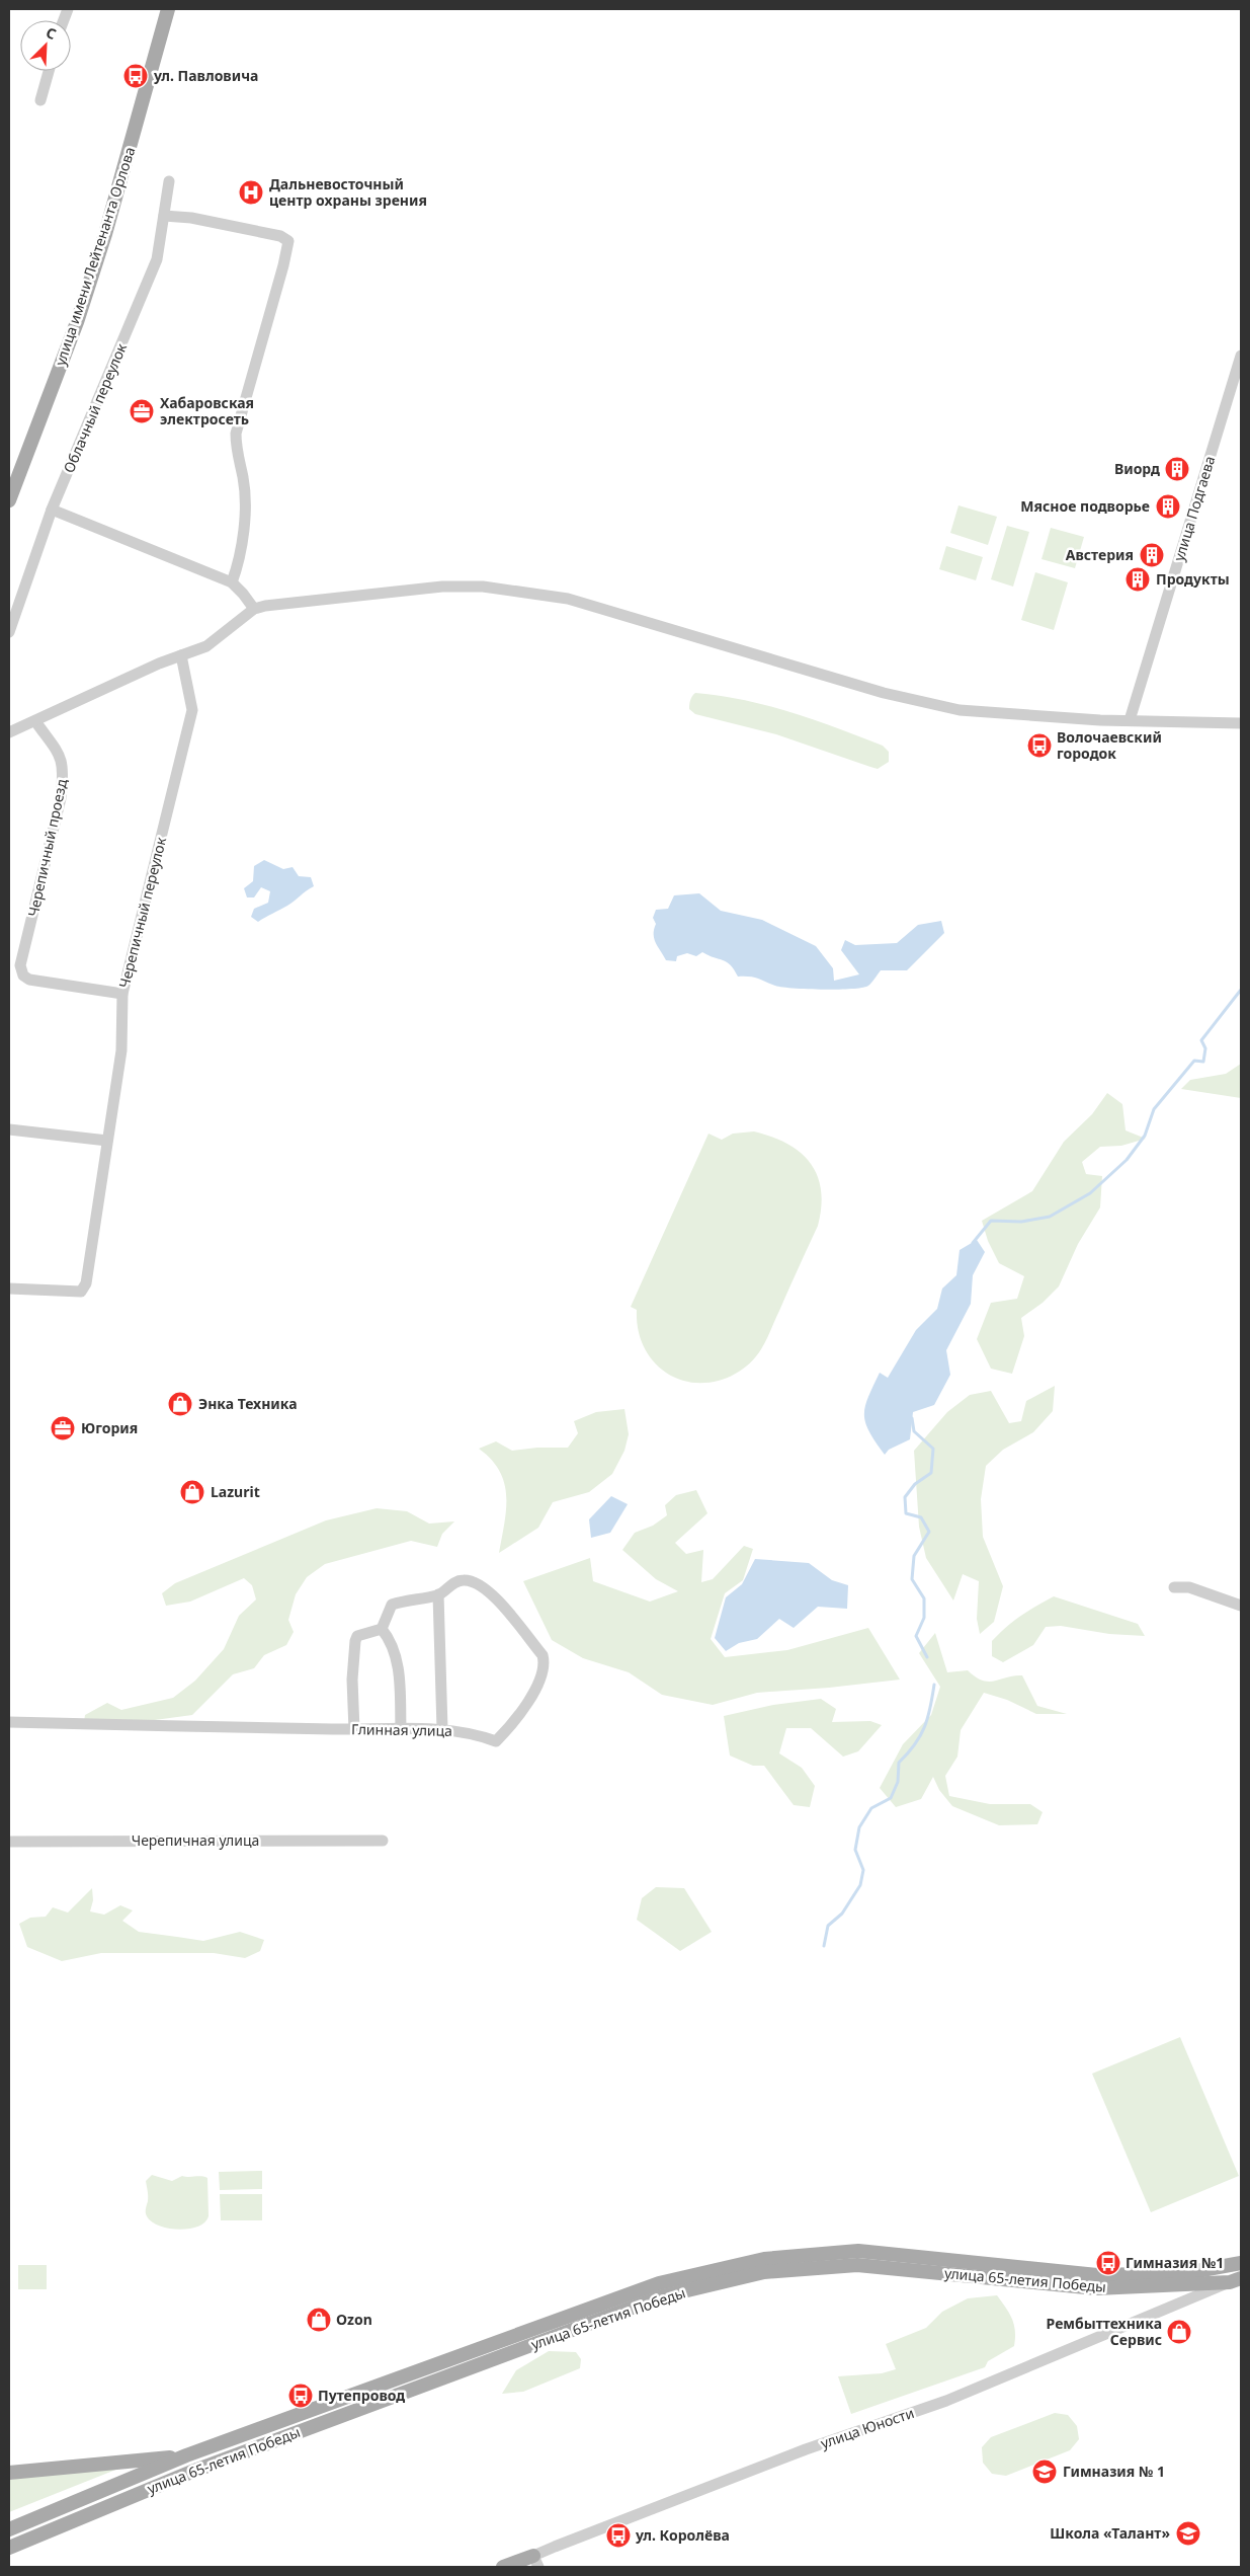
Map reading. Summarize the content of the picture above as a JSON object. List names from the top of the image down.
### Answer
{
  "streets": {
    "main road": ["улица имени Лейтенанта Орлова", "улица 65-летия Победы", "улица Юности"],
    "street": [
      "Облачный переулок",
      "улица Подгаева",
      "Черепичный проезд",
      "Черепичный переулок",
      "Глинная улица",
      "Черепичная улица"
    ]
  },
  "crossings": [
    ["Черепичный проезд", "Черепичный переулок"],
    ["улица 65-летия Победы", "улица Юности"]
  ],
  "places": {
    "bus stop": [
      "ул. Павловича",
      "Волочаевский городок",
      "Гимназия №1",
      "Путепровод",
      "ул. Королёва"
    ],
    "hospital": ["Дальневосточный центр охраны зрения"],
    "office": ["Хабаровская электросеть", "Югория"],
    "building": [
      "Виорд",
      "Мясное подворье",
      "Австерия",
      "Продукты"
    ],
    "shop": [
      "Энка Техника",
      "Lazurit",
      "Ozon",
      "Рембыттехника Сервис"
    ],
    "school or university": ["Гимназия № 1", "Школа «Талант»"]
  },
  "north": "top right"
}
